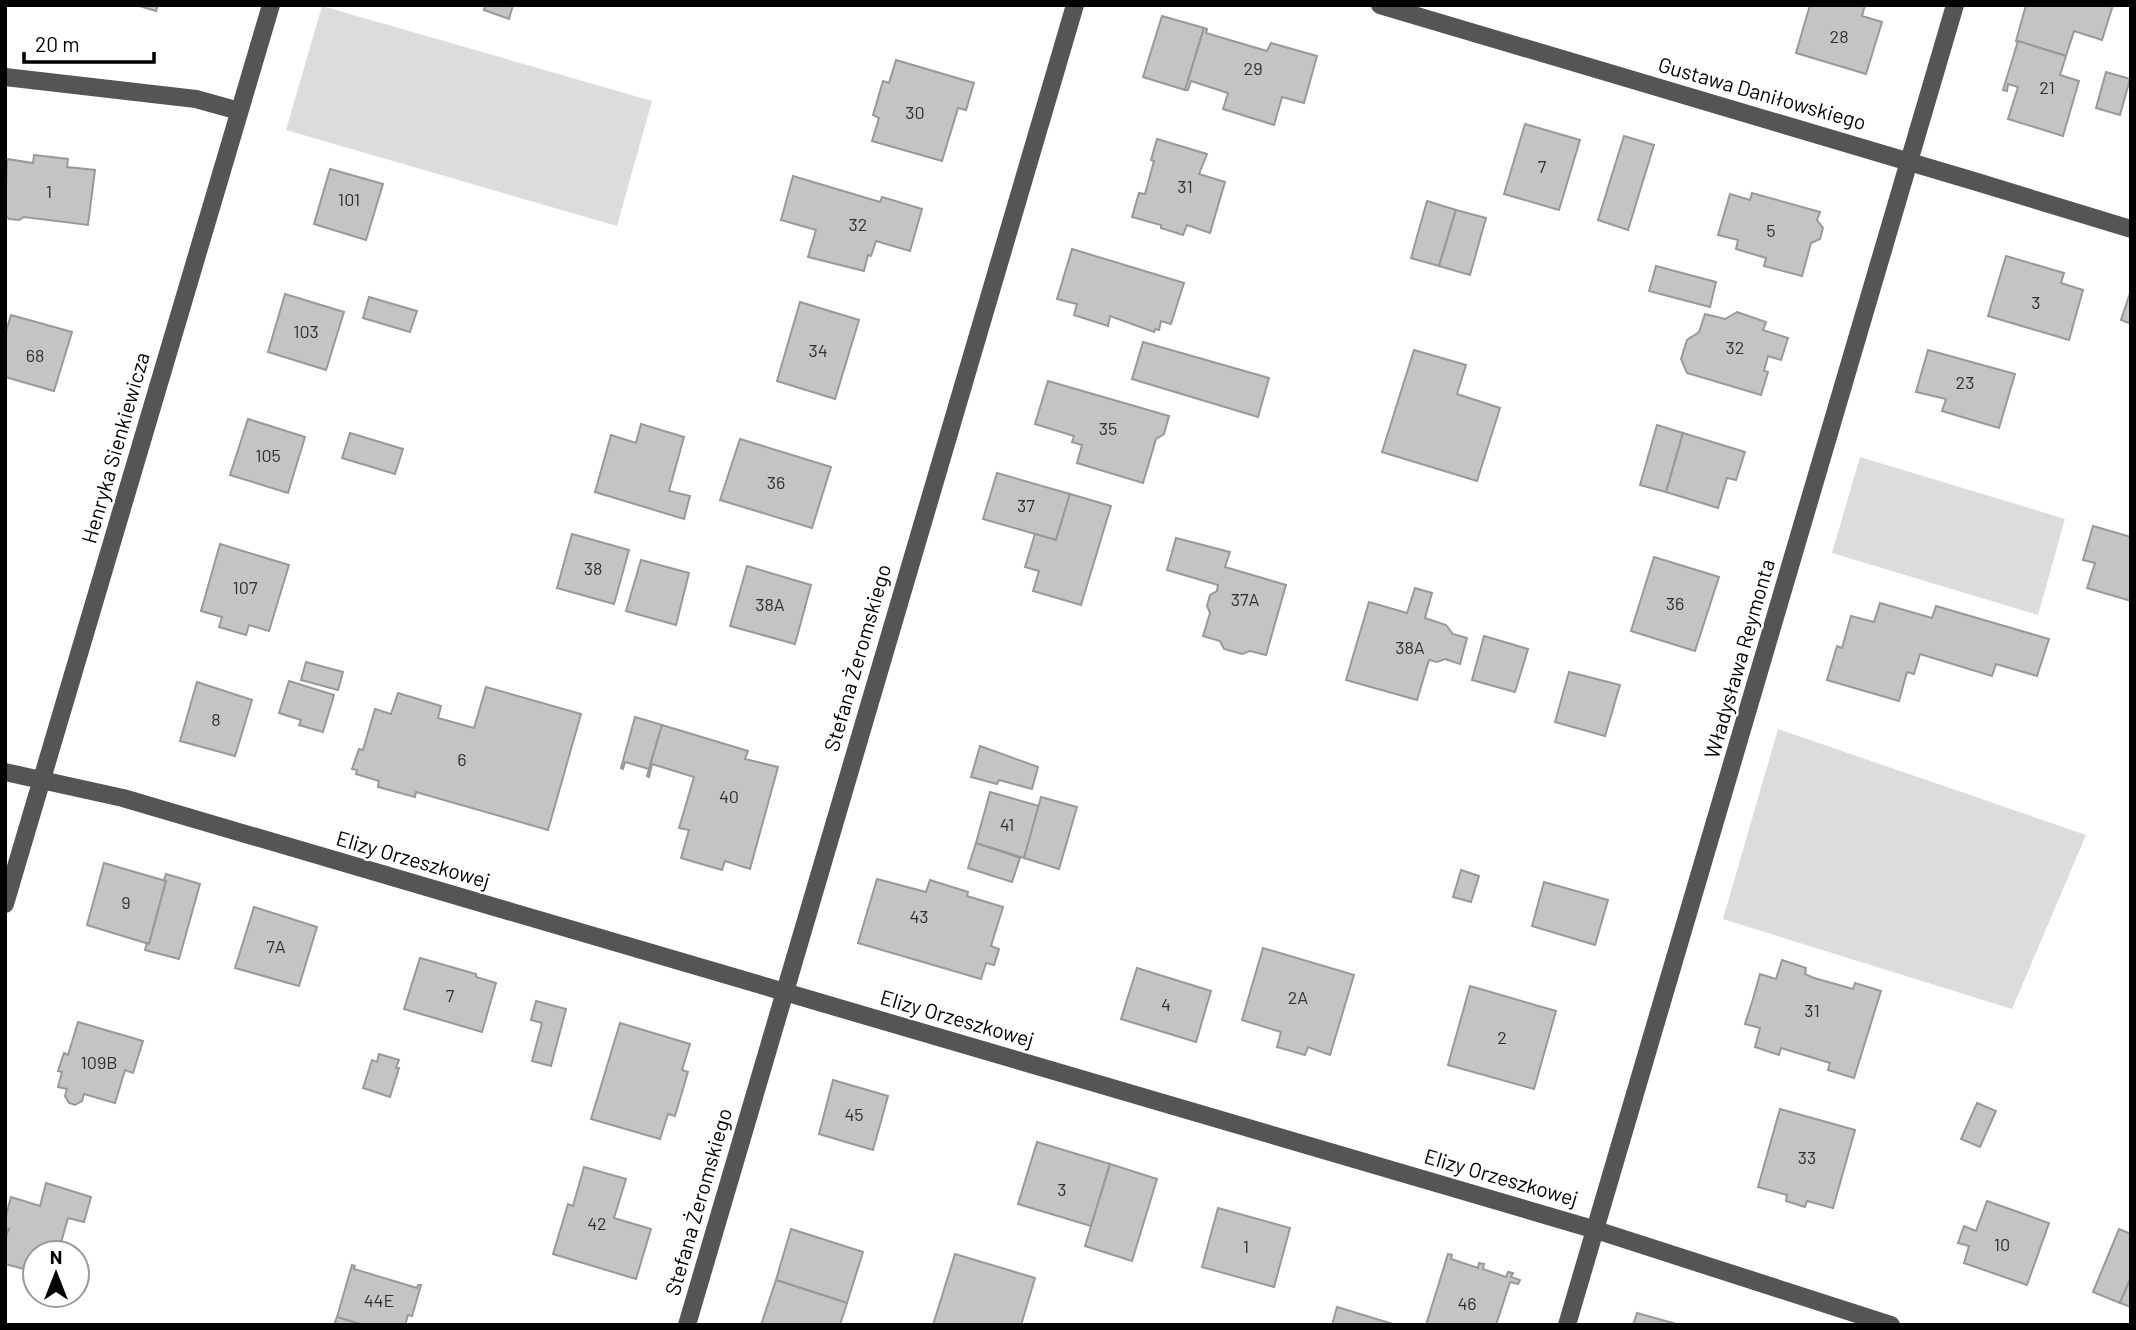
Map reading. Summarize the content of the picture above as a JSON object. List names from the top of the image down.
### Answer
{
  "streets": {
    "street": [
      "Gustawa Daniłowskiego",
      "Henryka Sienkiewicza",
      "Stefana Żeromskiego",
      "Władysława Reymonta",
      "Elizy Orzeszkowej"
    ]
  },
  "crossings": [
    ["Gustawa Daniłowskiego", "Władysława Reymonta"],
    ["Henryka Sienkiewicza", "Elizy Orzeszkowej"],
    ["Stefana Żeromskiego", "Elizy Orzeszkowej"],
    ["Władysława Reymonta", "Elizy Orzeszkowej"]
  ],
  "house_numbers": [
    "28",
    "29",
    "21",
    "30",
    "7",
    "31",
    "1",
    "101",
    "32",
    "5",
    "3",
    "103",
    "32",
    "34",
    "68",
    "23",
    "35",
    "105",
    "36",
    "37",
    "38",
    "107",
    "37A",
    "36",
    "38A",
    "38A",
    "8",
    "6",
    "40",
    "41",
    "9",
    "43",
    "7A",
    "7",
    "2A",
    "4",
    "31",
    "2",
    "109B",
    "45",
    "33",
    "3",
    "42",
    "10",
    "1",
    "44E",
    "46"
  ],
  "scale_bar": "20 m",
  "north": "top"
}
